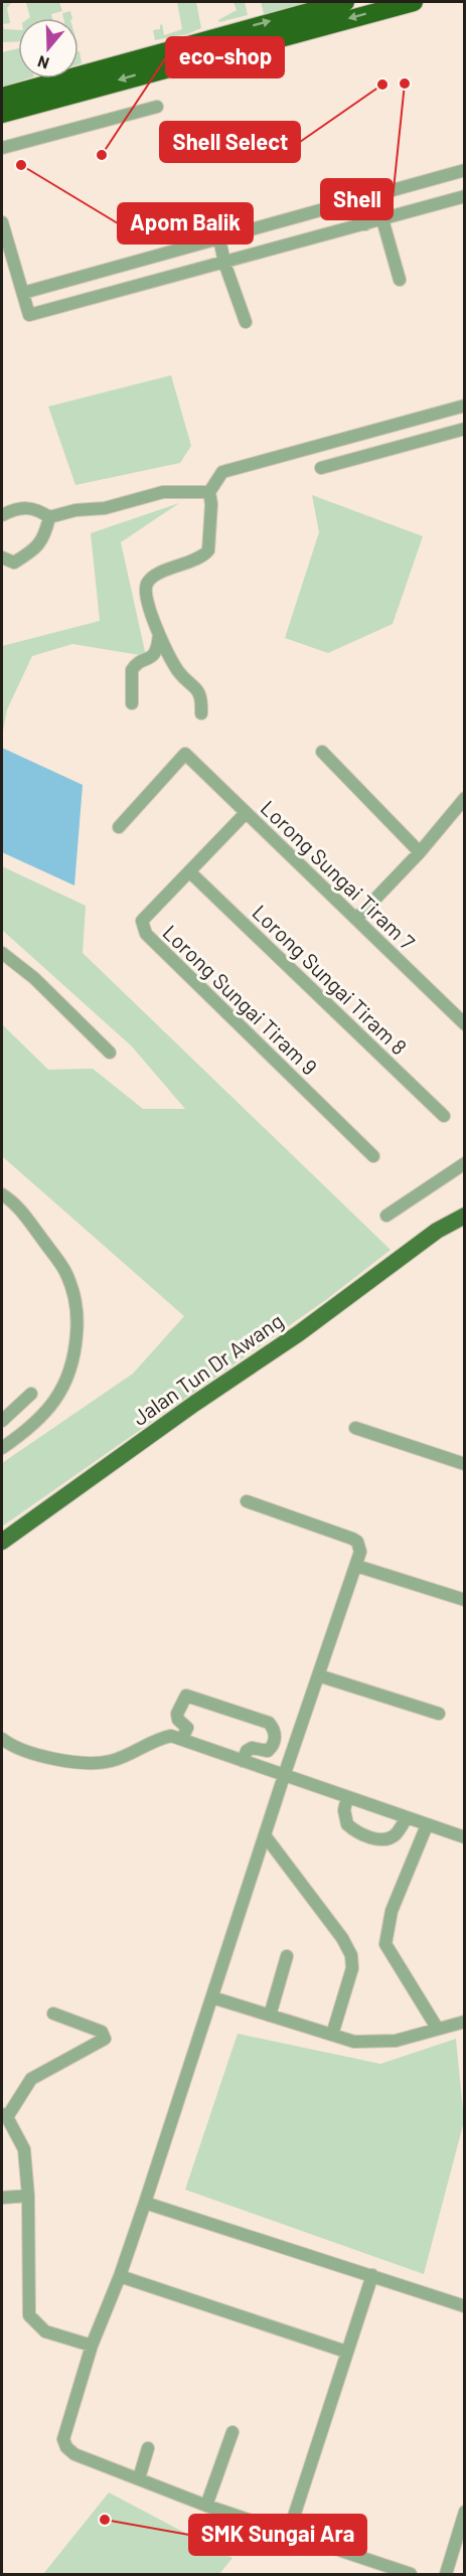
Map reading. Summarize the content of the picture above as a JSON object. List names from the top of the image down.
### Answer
{
  "streets": {
    "main road": ["Jalan Tun Dr Awang"],
    "street": ["Lorong Sungai Tiram 7", "Lorong Sungai Tiram 8", "Lorong Sungai Tiram 9"]
  },
  "crossings": [
    ["Lorong Sungai Tiram 7", "Lorong Sungai Tiram 9"],
    ["Lorong Sungai Tiram 8", "Lorong Sungai Tiram 9"]
  ],
  "places": [
    "Shell",
    "Shell Select",
    "eco-shop",
    "Apom Balik",
    "SMK Sungai Ara"
  ],
  "north": "bottom"
}
